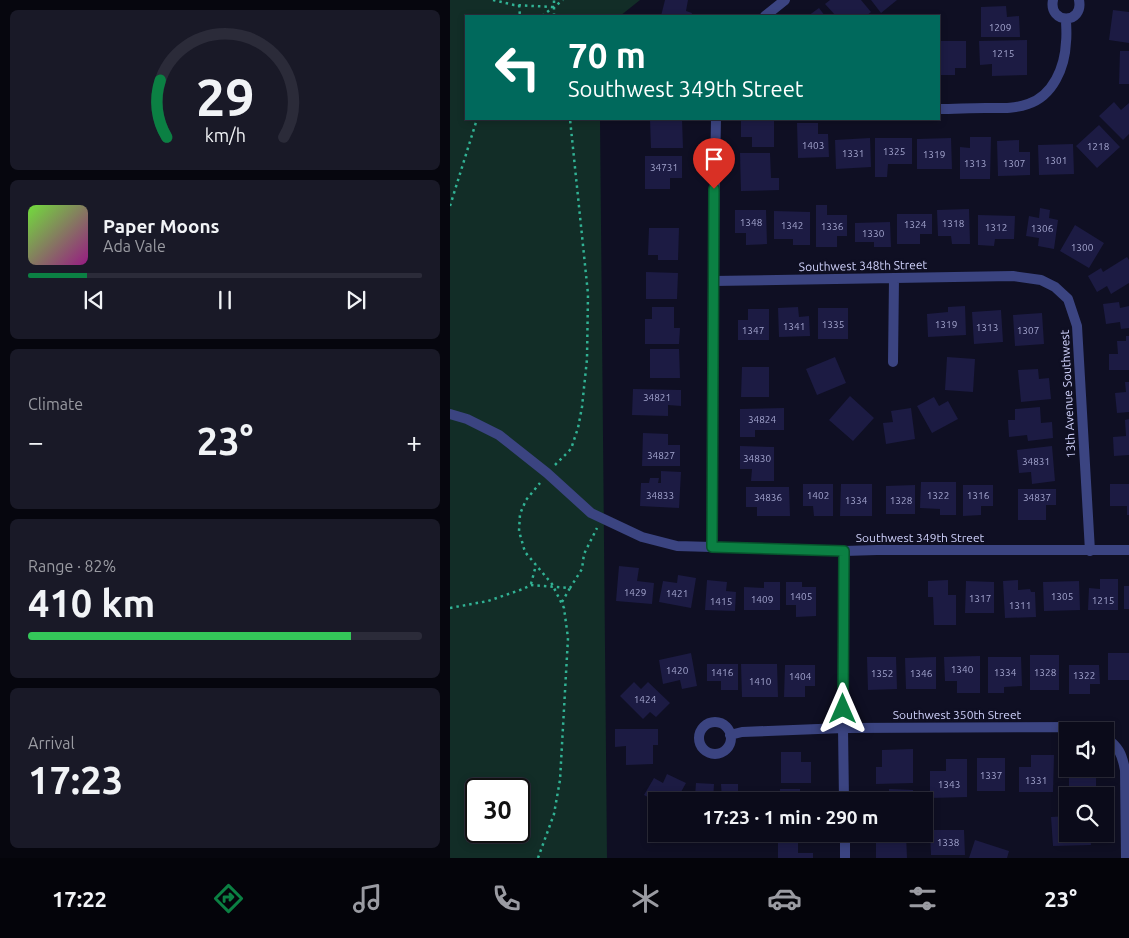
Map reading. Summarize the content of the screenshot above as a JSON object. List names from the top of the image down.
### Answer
{
  "streets": {
    "street": [
      "Southwest 348th Street",
      "13th Avenue Southwest",
      "Southwest 349th Street",
      "Southwest 350th Street"
    ]
  },
  "crossings": [
    ["Southwest 348th Street", "13th Avenue Southwest"],
    ["13th Avenue Southwest", "Southwest 349th Street"]
  ],
  "house_numbers": [
    "1209",
    "1215",
    "1403",
    "1218",
    "1325",
    "1331",
    "1319",
    "1301",
    "1313",
    "1307",
    "34731",
    "1348",
    "1318",
    "1324",
    "1342",
    "1336",
    "1312",
    "1306",
    "1330",
    "1300",
    "1335",
    "1319",
    "1341",
    "1313",
    "1347",
    "1307",
    "34821",
    "34824",
    "34827",
    "34830",
    "34831",
    "34833",
    "1402",
    "1322",
    "1316",
    "34836",
    "34837",
    "1334",
    "1328",
    "1429",
    "1421",
    "1405",
    "1305",
    "1317",
    "1409",
    "1215",
    "1415",
    "1311",
    "1340",
    "1420",
    "1416",
    "1334",
    "1328",
    "1352",
    "1346",
    "1322",
    "1404",
    "1410",
    "1424",
    "1337",
    "1331",
    "1343",
    "1338"
  ],
  "page": {
    "turn": ["70 m", "Southwest 349th Street"],
    "song": ["Paper Moons", "Ada Vale"],
    "tile": [
      "Climate",
      ["Range · 82%", "410 km"],
      ["Arrival", "17:23"]
    ],
    "heat": ["−", "23°", "+"],
    "limit": "30",
    "trip": "17:23 · 1 min · 290 m",
    "tabs": ["17:22", "23°"],
    "gauge": ["29", "km/h"]
  }
}
